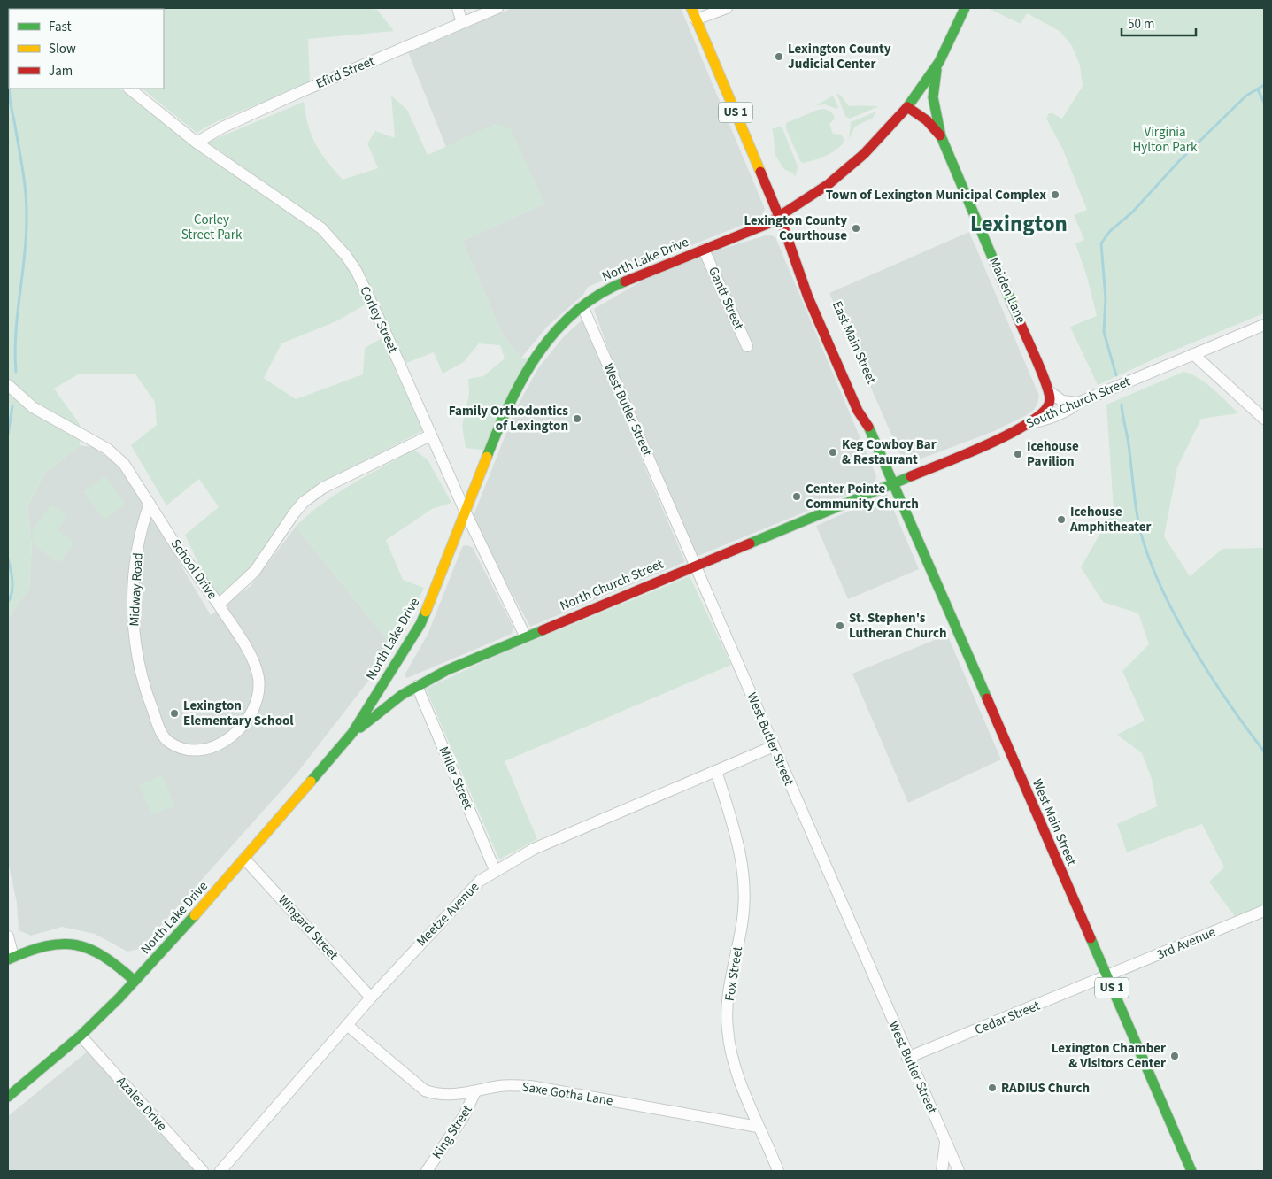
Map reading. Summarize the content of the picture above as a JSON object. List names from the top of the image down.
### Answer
{
  "streets": {
    "main road": [
      "US 1",
      "North Lake Drive",
      "Maiden Lane",
      "East Main Street",
      "South Church Street",
      "North Church Street",
      "West Main Street"
    ],
    "street": [
      "Efird Street",
      "Gantt Street",
      "Corley Street",
      "West Butler Street",
      "School Drive",
      "Midway Road",
      "Miller Street",
      "Meetze Avenue",
      "Wingard Street",
      "3rd Avenue",
      "Fox Street",
      "Cedar Street",
      "Saxe Gotha Lane",
      "Azalea Drive",
      "King Street"
    ]
  },
  "crossings": [
    ["Efird Street", "Corley Street"],
    ["North Lake Drive", "Maiden Lane"],
    ["North Lake Drive", "Gantt Street"],
    ["North Lake Drive", "Corley Street"],
    ["North Lake Drive", "East Main Street"],
    ["North Lake Drive", "West Butler Street"],
    ["North Lake Drive", "North Church Street"],
    ["North Lake Drive", "Wingard Street"],
    ["North Lake Drive", "Azalea Drive"],
    ["Corley Street", "School Drive"],
    ["Corley Street", "North Church Street"],
    ["East Main Street", "South Church Street"],
    ["East Main Street", "North Church Street"],
    ["East Main Street", "West Main Street"],
    ["South Church Street", "North Church Street"],
    ["South Church Street", "West Main Street"],
    ["West Butler Street", "North Church Street"],
    ["West Butler Street", "Meetze Avenue"],
    ["West Butler Street", "Cedar Street"],
    ["School Drive", "Midway Road"],
    ["North Church Street", "Miller Street"],
    ["North Church Street", "West Main Street"],
    ["Miller Street", "Meetze Avenue"],
    ["West Main Street", "3rd Avenue"],
    ["West Main Street", "Cedar Street"],
    ["Meetze Avenue", "Wingard Street"],
    ["Meetze Avenue", "Fox Street"],
    ["Meetze Avenue", "Saxe Gotha Lane"],
    ["3rd Avenue", "Cedar Street"],
    ["Fox Street", "Saxe Gotha Lane"],
    ["Saxe Gotha Lane", "King Street"]
  ],
  "districts": ["Lexington"],
  "parks": ["Virginia Hylton Park", "Corley Street Park"],
  "places": [
    "Lexington County Judicial Center",
    "Town of Lexington Municipal Complex",
    "Lexington County Courthouse",
    "Family Orthodontics of Lexington",
    "Keg Cowboy Bar & Restaurant",
    "Icehouse Pavilion",
    "Center Pointe Community Church",
    "Icehouse Amphitheater",
    "St. Stephen's Lutheran Church",
    "Lexington Elementary School",
    "Lexington Chamber & Visitors Center",
    "RADIUS Church"
  ],
  "legend": ["Fast", "Slow", "Jam"],
  "scale_bar": "50 m"
}
